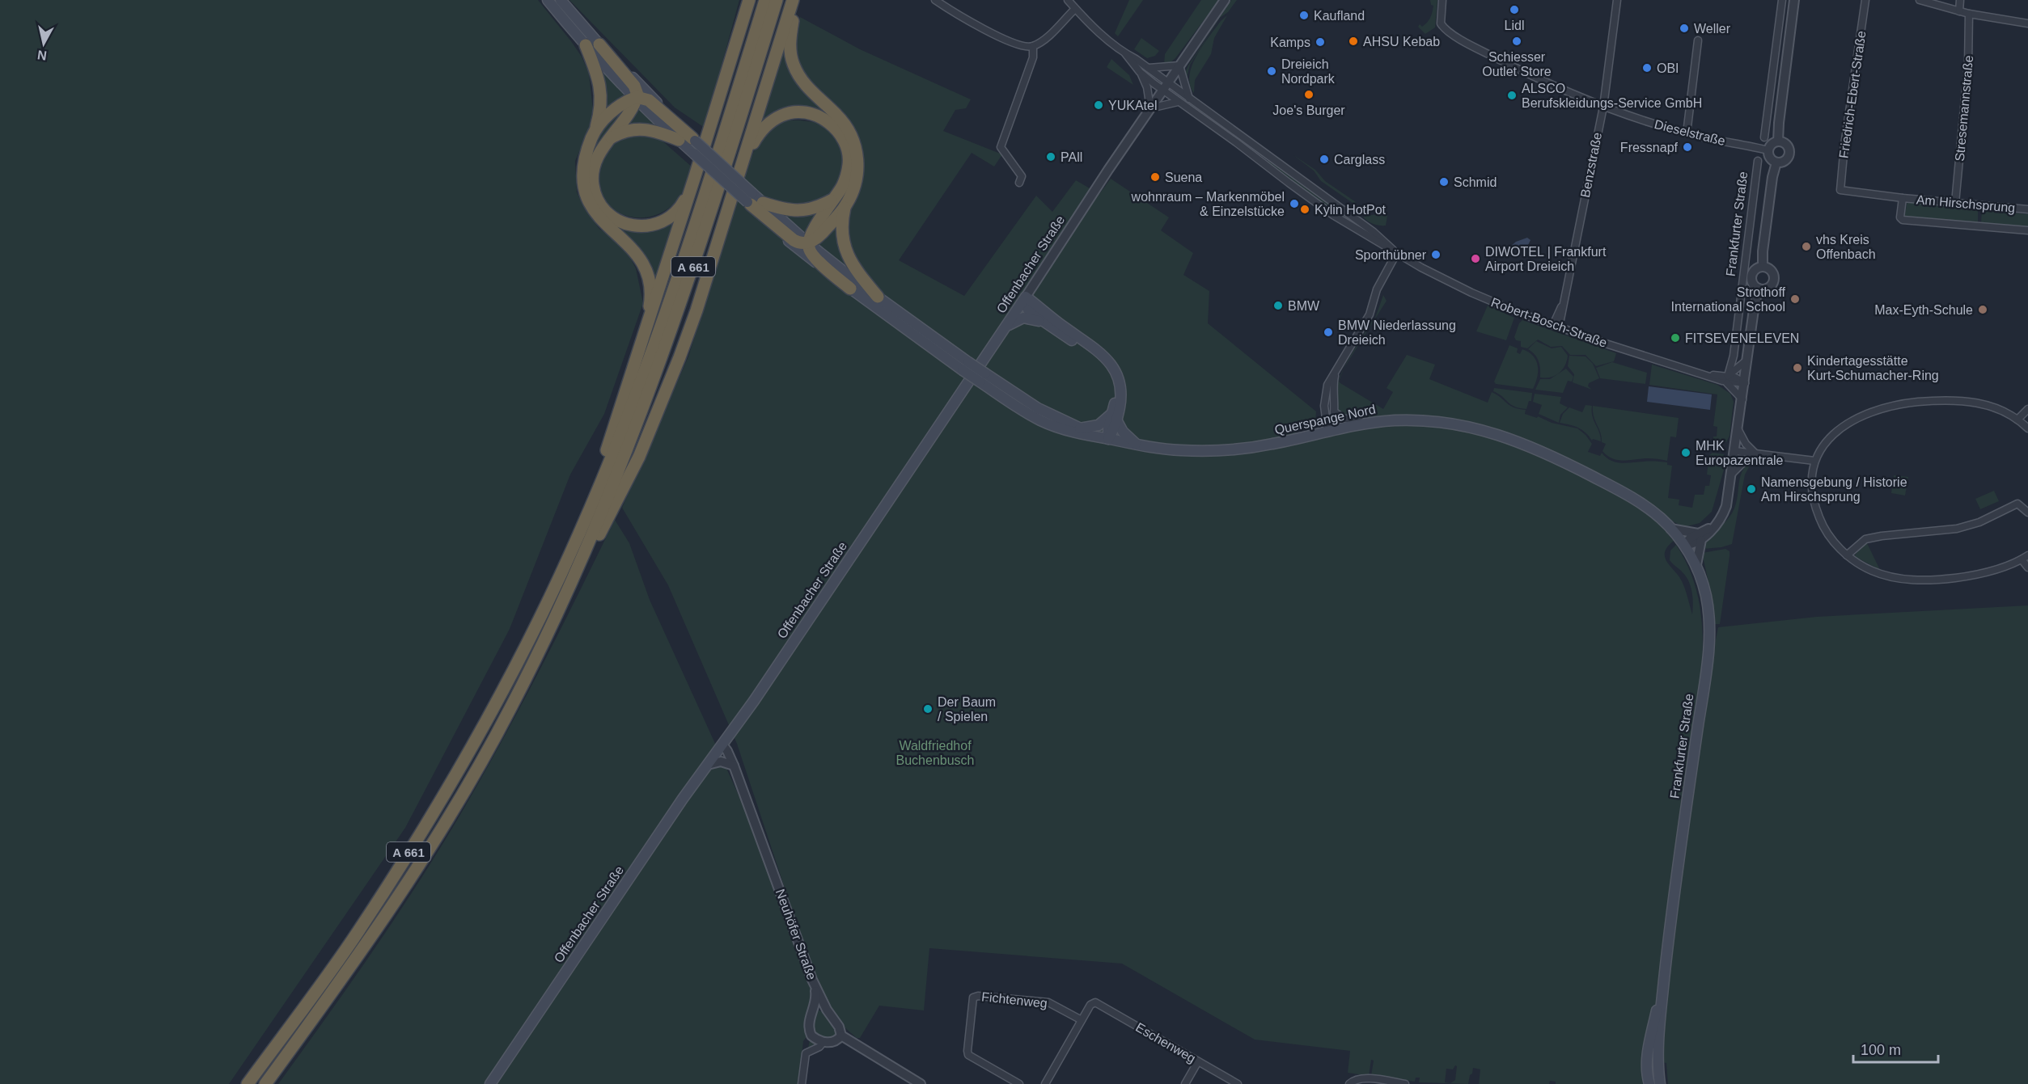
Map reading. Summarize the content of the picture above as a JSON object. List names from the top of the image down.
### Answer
{
  "streets": {
    "highway": ["A 661"],
    "main road": ["Frankfurter Straße", "Offenbacher Straße", "Querspange Nord"],
    "street": [
      "Friedrich-Ebert-Straße",
      "Stresemannstraße",
      "Dieselstraße",
      "Benzstraße",
      "Am Hirschsprung",
      "Robert-Bosch-Straße",
      "Neuhöfer Straße",
      "Fichtenweg",
      "Eschenweg"
    ]
  },
  "crossings": [
    ["Friedrich-Ebert-Straße", "Am Hirschsprung"],
    ["Stresemannstraße", "Am Hirschsprung"],
    ["Dieselstraße", "Benzstraße"],
    ["Benzstraße", "Robert-Bosch-Straße"],
    ["Frankfurter Straße", "Robert-Bosch-Straße"],
    ["Frankfurter Straße", "Querspange Nord"],
    ["Offenbacher Straße", "Robert-Bosch-Straße"],
    ["Offenbacher Straße", "Neuhöfer Straße"],
    ["Fichtenweg", "Eschenweg"]
  ],
  "parks": ["Waldfriedhof Buchenbusch"],
  "places": [
    "Lidl",
    "Kaufland",
    "Weller",
    "AHSU Kebab",
    "Schiesser Outlet Store",
    "Kamps",
    "OBI",
    "Dreieich Nordpark",
    "Joe's Burger",
    "ALSCO Berufskleidungs-Service GmbH",
    "YUKAtel",
    "Fressnapf",
    "PAll",
    "Carglass",
    "Suena",
    "Schmid",
    "wohnraum – Markenmöbel & Einzelstücke",
    "Kylin HotPot",
    "vhs Kreis Offenbach",
    "Sporthübner",
    "DIWOTEL | Frankfurt Airport Dreieich",
    "Strothoff International School",
    "BMW",
    "Max-Eyth-Schule",
    "BMW Niederlassung Dreieich",
    "FITSEVENELEVEN",
    "Kindertagesstätte Kurt-Schumacher-Ring",
    "MHK Europazentrale",
    "Namensgebung / Historie Am Hirschsprung",
    "Der Baum / Spielen"
  ],
  "scale_bar": "100 m",
  "north": "bottom"
}
